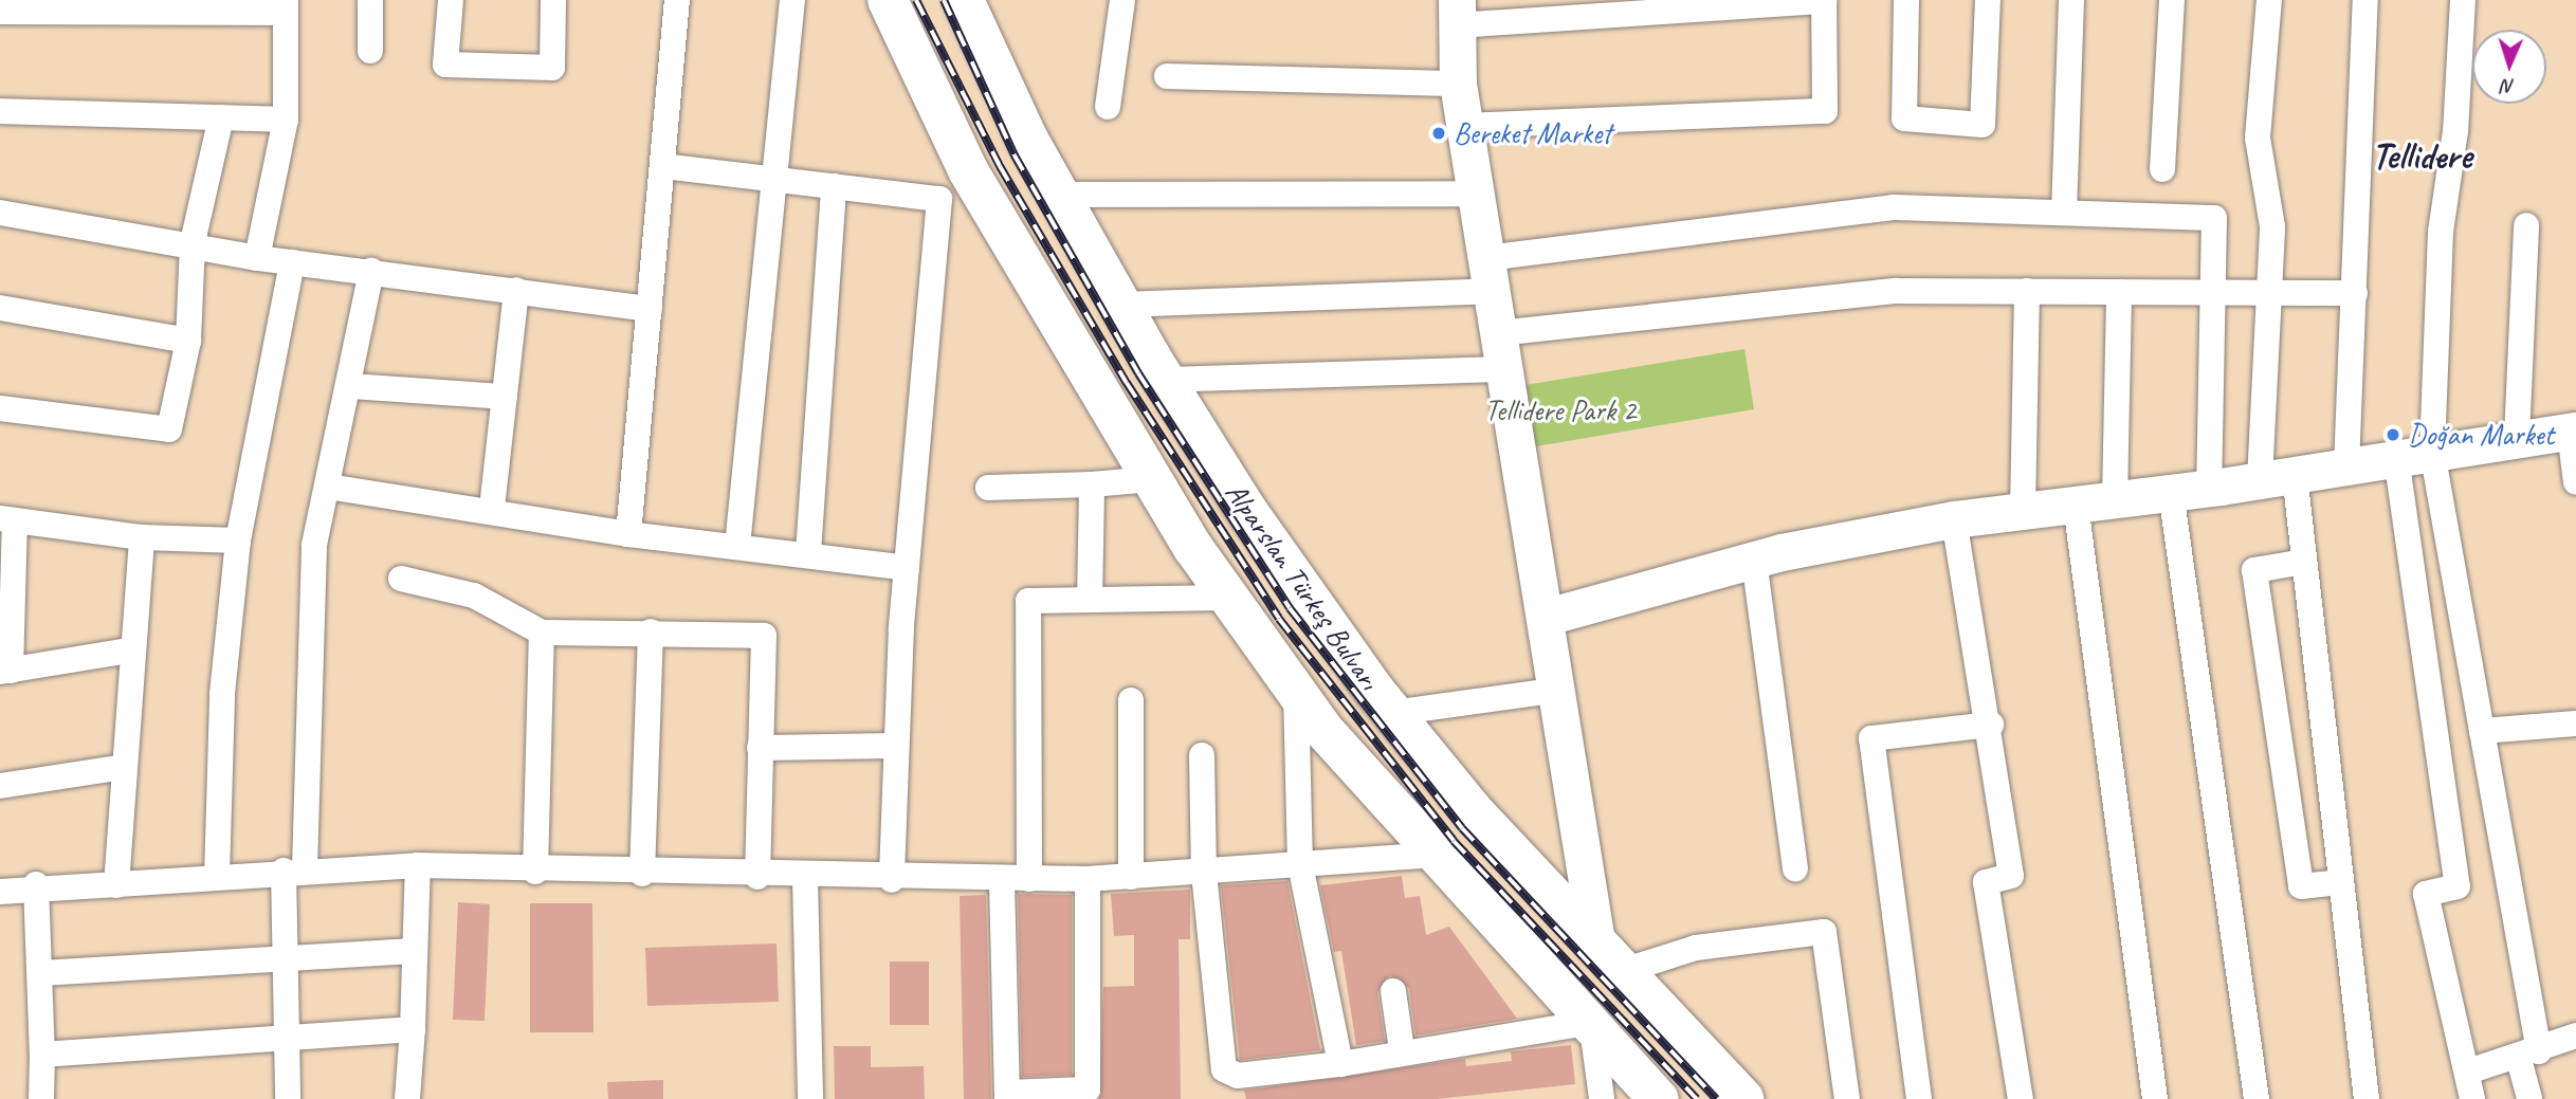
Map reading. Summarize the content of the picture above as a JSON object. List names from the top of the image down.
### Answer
{
  "streets": {
    "main road": ["Alparslan Türkeş Bulvarı"]
  },
  "districts": ["Tellidere"],
  "parks": ["Tellidere Park 2"],
  "places": ["Bereket Market", "Doğan Market"],
  "north": "bottom"
}
